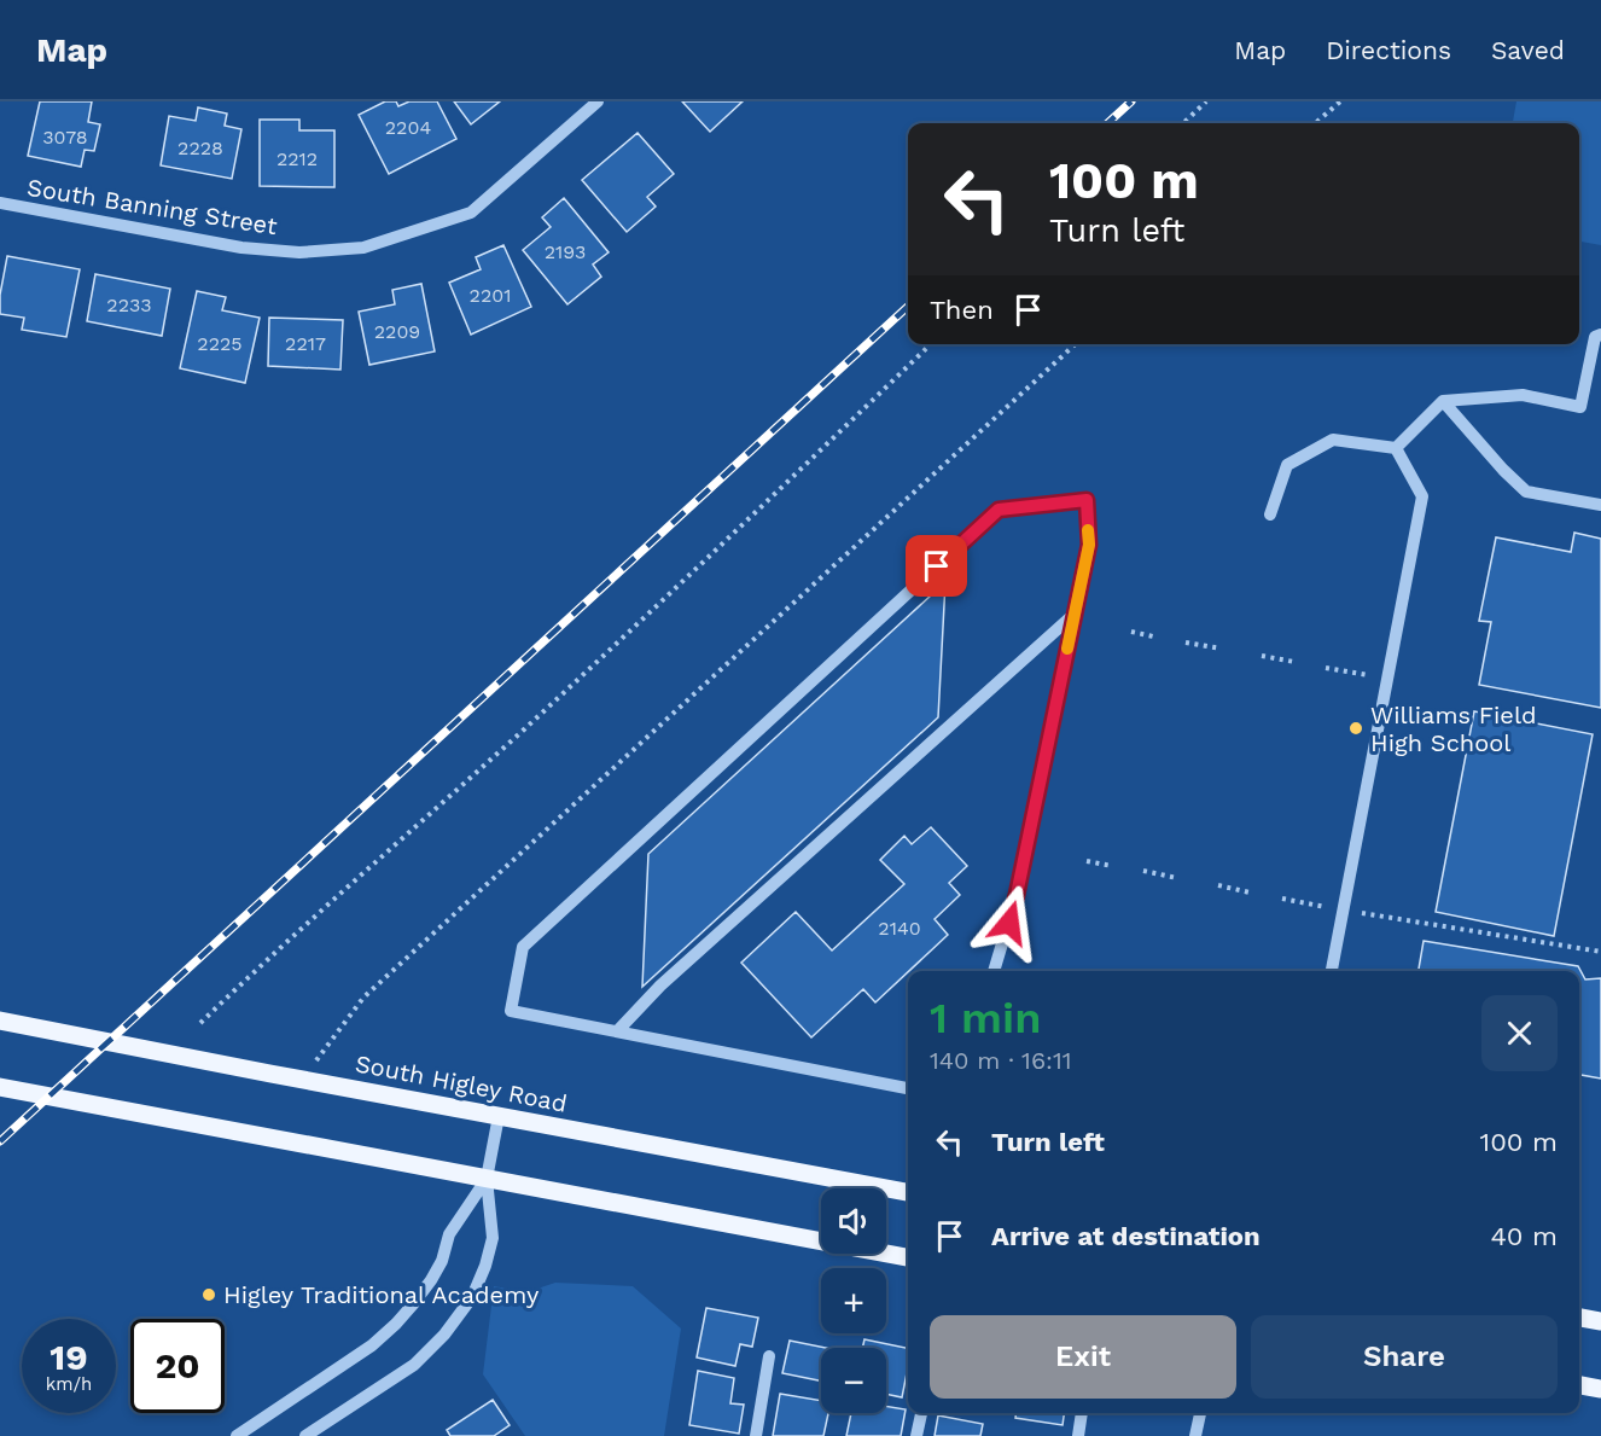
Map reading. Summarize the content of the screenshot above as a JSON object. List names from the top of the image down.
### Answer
{
  "streets": {
    "main road": ["South Higley Road"],
    "street": ["South Banning Street"]
  },
  "places": ["Williams Field High School", "Higley Traditional Academy"],
  "house_numbers": [
    "2204",
    "3078",
    "2228",
    "2212",
    "2193",
    "2201",
    "2233",
    "2209",
    "2225",
    "2217",
    "2140"
  ],
  "page": {
    "header": "Map",
    "nav": ["Map", "Directions", "Saved"],
    "turn": ["100 m", "Turn left"],
    "then": "Then",
    "heading": ["1 min", "140 m · 16:11"],
    "list": [
      {
        "name": "Turn left",
        "value": "100 m"
      },
      {
        "name": "Arrive at destination",
        "value": "40 m"
      }
    ],
    "map_buttons": ["+", "−"],
    "buttons": ["Exit", "Share"],
    "speed": "19 km/h",
    "limit": "20"
  }
}
